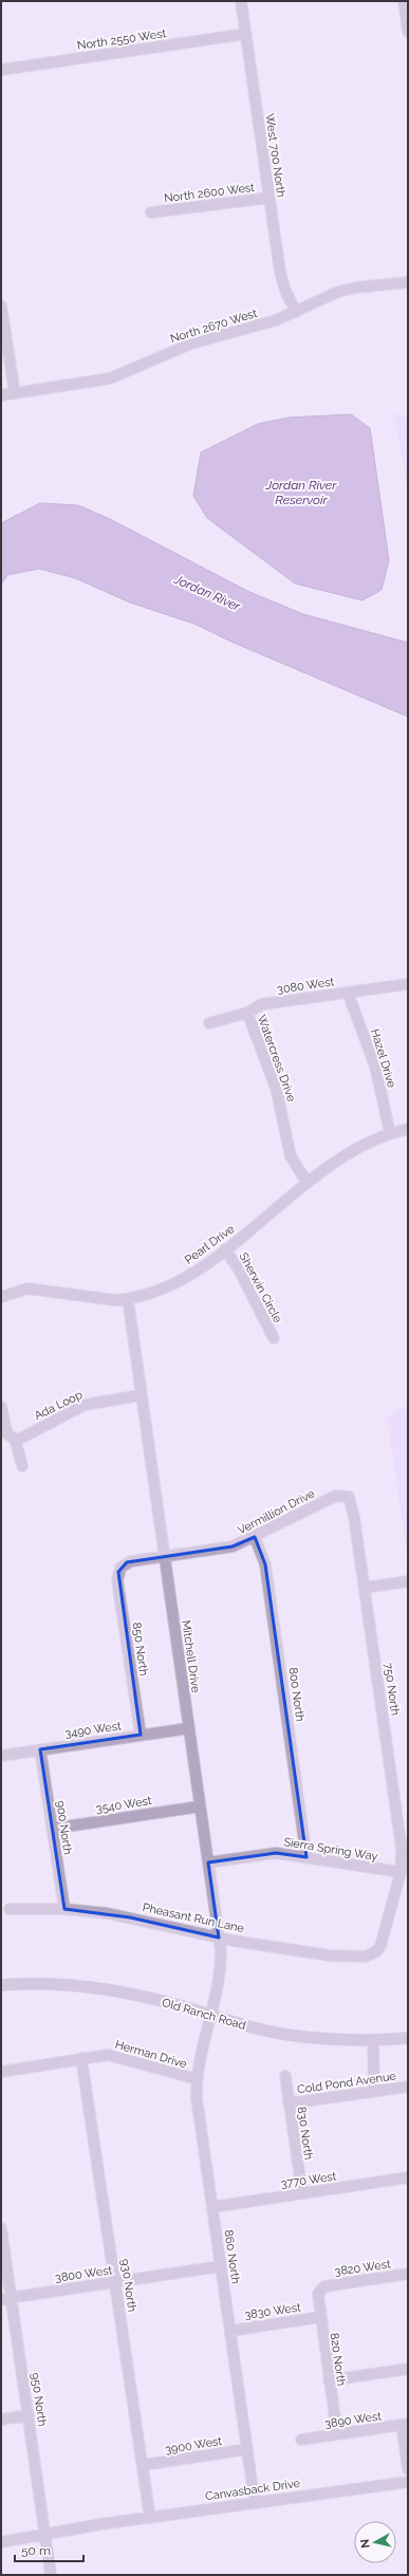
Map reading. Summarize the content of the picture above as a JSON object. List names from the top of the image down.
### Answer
{
  "streets": {
    "street": [
      "North 2550 West",
      "West 700 North",
      "North 2600 West",
      "North 2670 West",
      "3080 West",
      "Watercress Drive",
      "Hazel Drive",
      "Pearl Drive",
      "Sherwin Circle",
      "Ada Loop",
      "Vermillion Drive",
      "850 North",
      "Mitchell Drive",
      "750 North",
      "800 North",
      "3490 West",
      "3540 West",
      "900 North",
      "Sierra Spring Way",
      "Pheasant Run Lane",
      "Old Ranch Road",
      "Herman Drive",
      "Cold Pond Avenue",
      "830 North",
      "3770 West",
      "860 North",
      "3820 West",
      "3800 West",
      "930 North",
      "3830 West",
      "820 North",
      "950 North",
      "3890 West",
      "3900 West",
      "Canvasback Drive"
    ]
  },
  "crossings": [
    ["North 2550 West", "West 700 North"],
    ["West 700 North", "North 2600 West"],
    ["West 700 North", "North 2670 West"],
    ["3080 West", "Watercress Drive"],
    ["3080 West", "Hazel Drive"],
    ["Watercress Drive", "Pearl Drive"],
    ["Hazel Drive", "Pearl Drive"],
    ["Pearl Drive", "Sherwin Circle"],
    ["Pearl Drive", "Mitchell Drive"],
    ["Ada Loop", "Mitchell Drive"],
    ["Vermillion Drive", "850 North"],
    ["Vermillion Drive", "Mitchell Drive"],
    ["Vermillion Drive", "750 North"],
    ["Vermillion Drive", "800 North"],
    ["850 North", "3490 West"],
    ["Mitchell Drive", "3490 West"],
    ["Mitchell Drive", "3540 West"],
    ["Mitchell Drive", "Sierra Spring Way"],
    ["Mitchell Drive", "Pheasant Run Lane"],
    ["Mitchell Drive", "Old Ranch Road"],
    ["Mitchell Drive", "860 North"],
    ["750 North", "Sierra Spring Way"],
    ["750 North", "Pheasant Run Lane"],
    ["800 North", "Sierra Spring Way"],
    ["3490 West", "900 North"],
    ["3540 West", "900 North"],
    ["900 North", "Pheasant Run Lane"],
    ["Old Ranch Road", "860 North"],
    ["Herman Drive", "860 North"],
    ["Herman Drive", "930 North"],
    ["Cold Pond Avenue", "830 North"],
    ["830 North", "3770 West"],
    ["3770 West", "860 North"],
    ["860 North", "3800 West"],
    ["860 North", "3830 West"],
    ["860 North", "3900 West"],
    ["860 North", "Canvasback Drive"],
    ["3820 West", "820 North"],
    ["3800 West", "930 North"],
    ["3800 West", "950 North"],
    ["930 North", "3900 West"],
    ["930 North", "Canvasback Drive"],
    ["3830 West", "820 North"],
    ["820 North", "3890 West"],
    ["950 North", "Canvasback Drive"]
  ],
  "water": ["Jordan River Reservoir", "Jordan River"],
  "scale_bar": "50 m",
  "north": "left"
}
